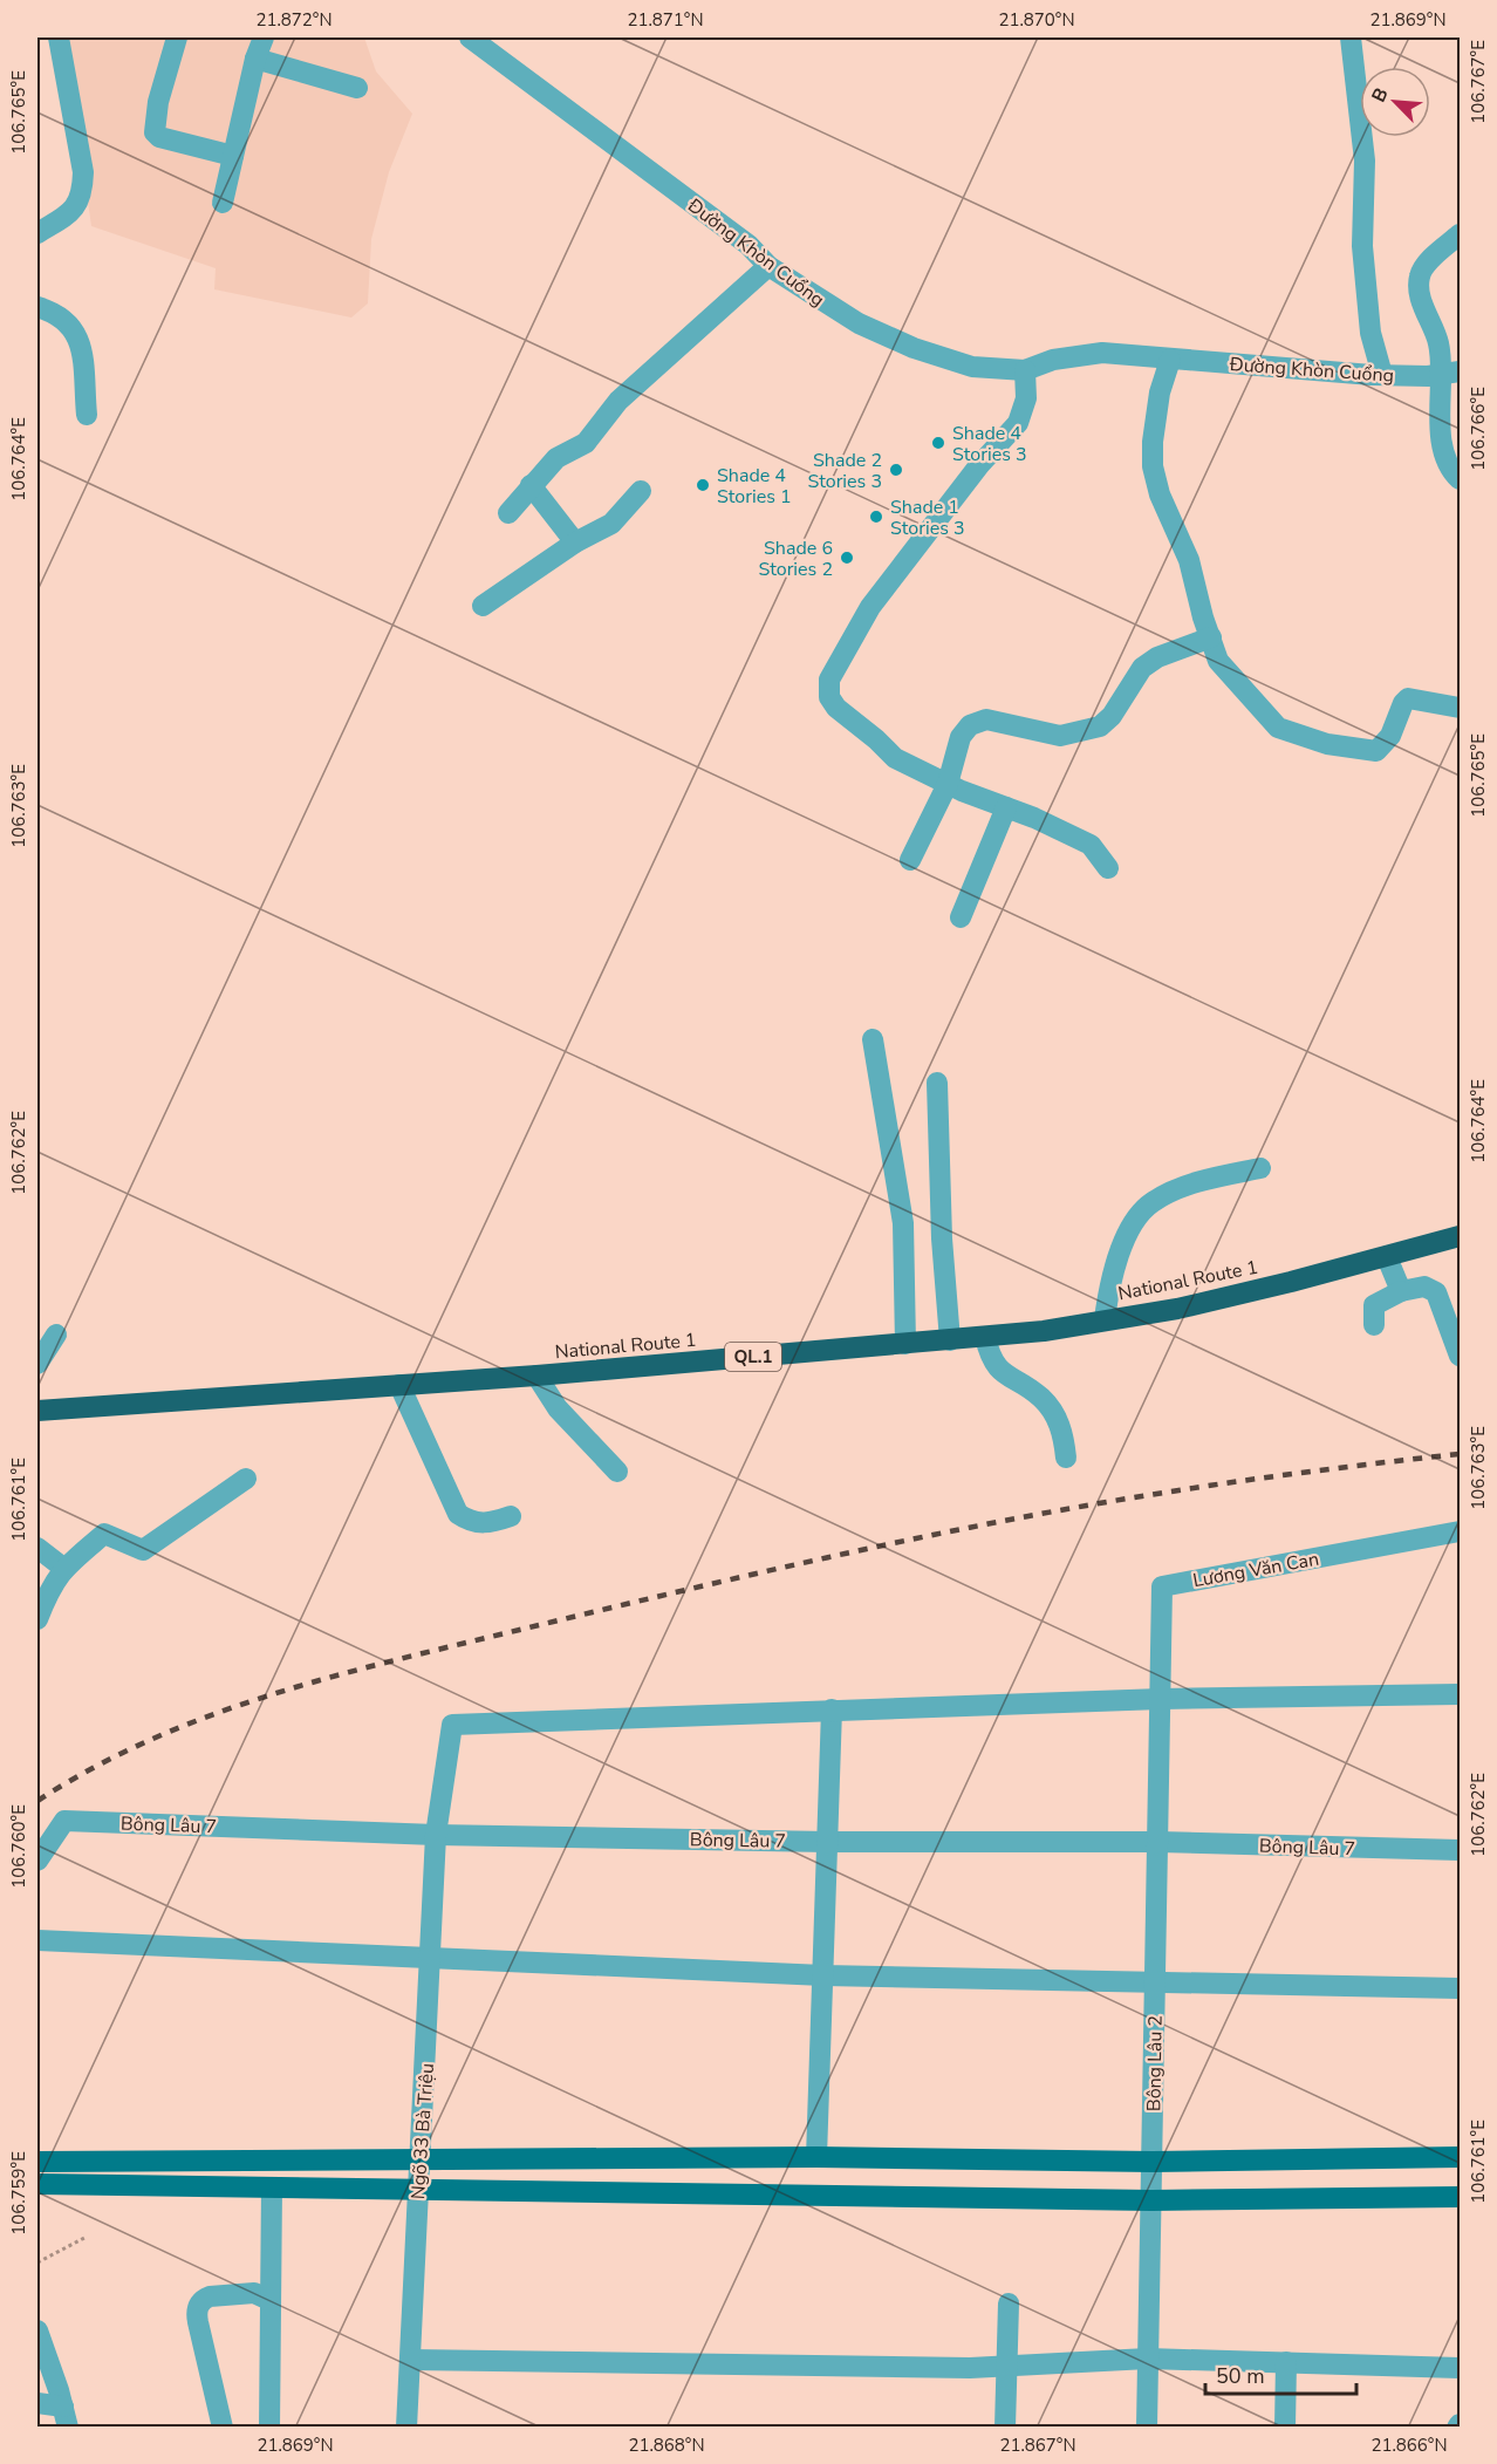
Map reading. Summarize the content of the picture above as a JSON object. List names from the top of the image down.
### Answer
{
  "streets": {
    "highway": ["National Route 1", "QL.1"],
    "street": [
      "Đường Khòn Cuổng",
      "Lương Văn Can",
      "Bông Lâu 7",
      "Bông Lâu 2",
      "Ngõ 33 Bà Triệu"
    ]
  },
  "crossings": [
    ["Lương Văn Can", "Bông Lâu 2"],
    ["Bông Lâu 7", "Bông Lâu 2"],
    ["Bông Lâu 7", "Ngõ 33 Bà Triệu"]
  ],
  "places": [
    "Shade 4 Stories 3",
    "Shade 2 Stories 3",
    "Shade 4 Stories 1",
    "Shade 1 Stories 3",
    "Shade 6 Stories 2"
  ],
  "scale_bar": "50 m",
  "north": "top left",
  "coordinates": [
    "21.872°N",
    "21.871°N",
    "21.870°N",
    "21.869°N",
    "106.767°E",
    "106.765°E",
    "106.766°E",
    "106.764°E",
    "106.763°E",
    "106.762°E",
    "106.761°E",
    "106.760°E",
    "106.759°E",
    "21.868°N",
    "21.867°N",
    "21.866°N"
  ]
}
